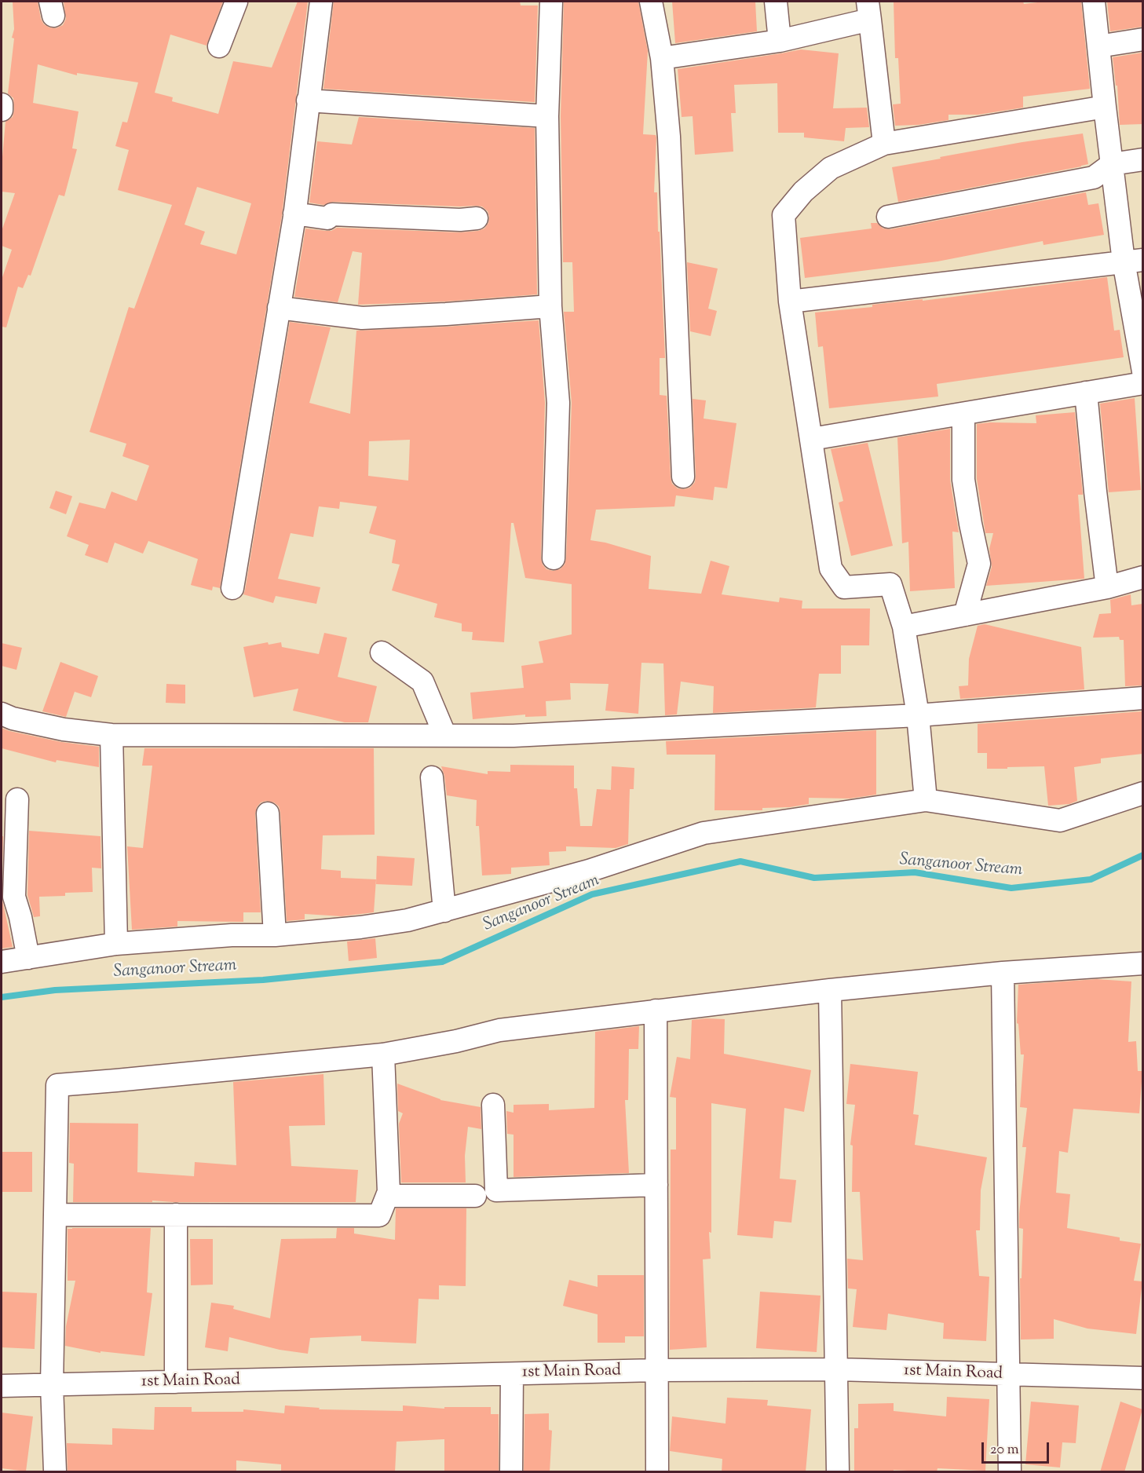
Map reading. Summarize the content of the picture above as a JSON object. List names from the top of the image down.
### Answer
{
  "streets": {
    "street": ["1st Main Road"]
  },
  "water": ["Sanganoor Stream"],
  "scale_bar": "20 m"
}
